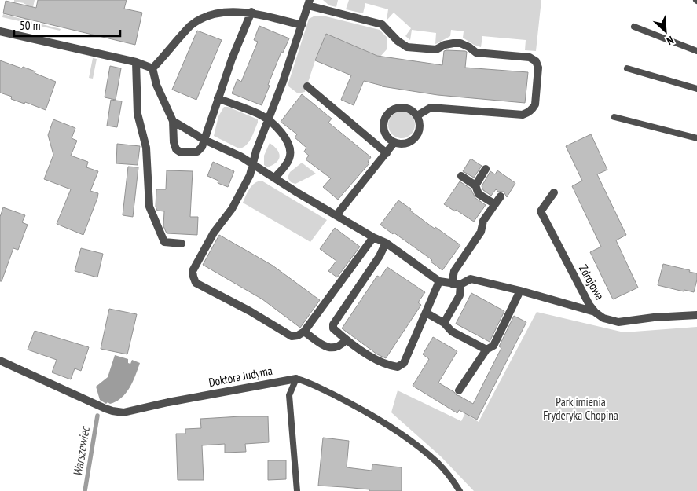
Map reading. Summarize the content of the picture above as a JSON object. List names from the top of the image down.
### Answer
{
  "streets": {
    "street": ["Zdrojowa", "Doktora Judyma"]
  },
  "water": ["Warszewiec"],
  "parks": ["Park imienia Fryderyka Chopina"],
  "scale_bar": "50 m",
  "north": "bottom right"
}
